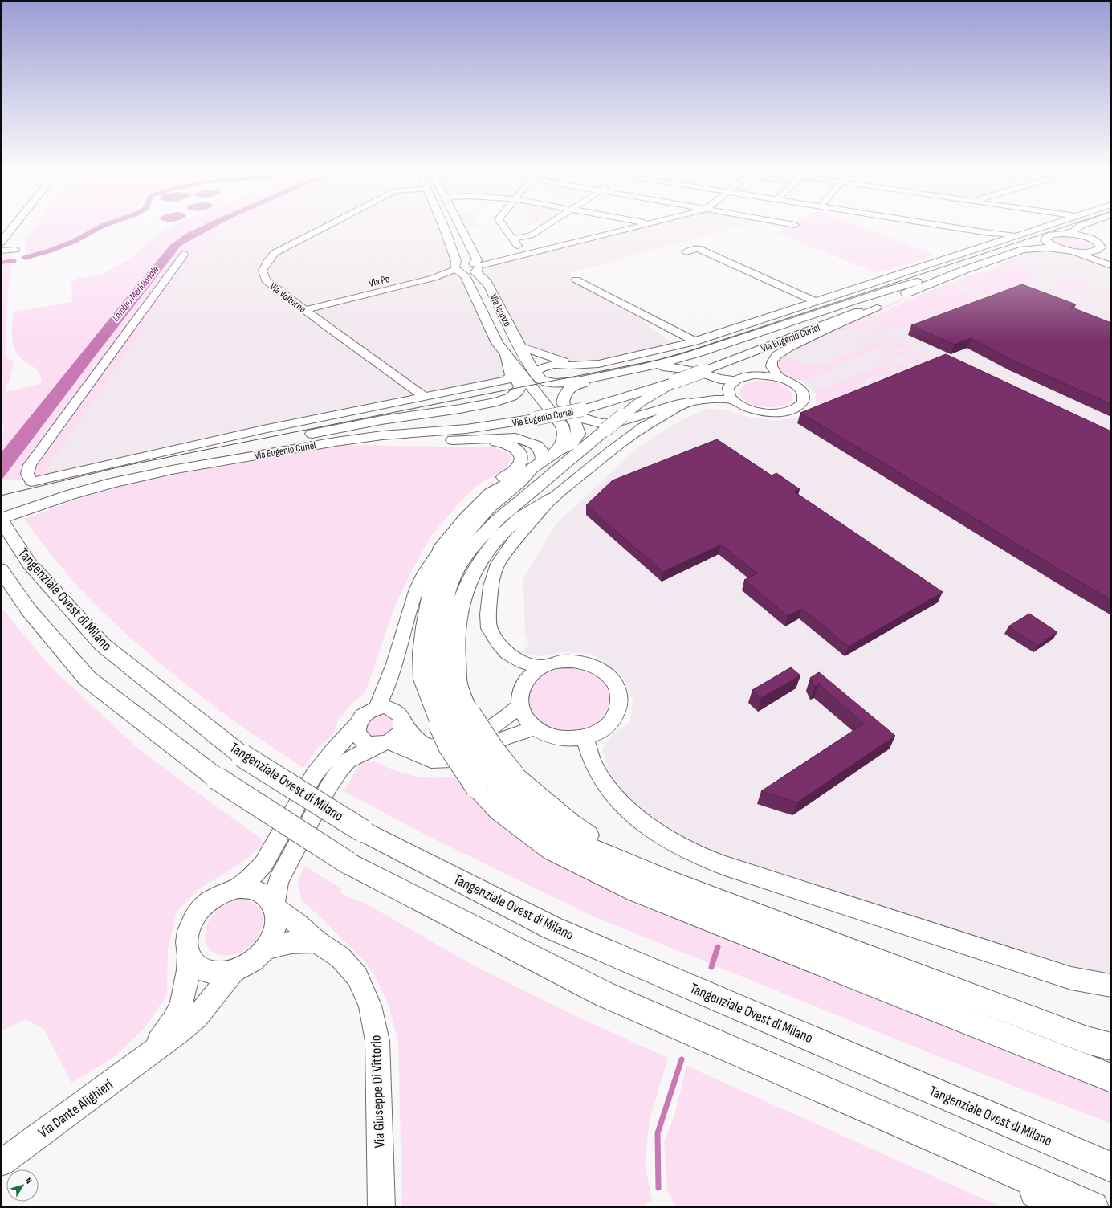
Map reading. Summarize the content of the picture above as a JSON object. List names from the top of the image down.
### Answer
{
  "streets": {
    "main road": ["Via Isonzo", "Via Eugenio Curiel", "Tangenziale Ovest di Milano"],
    "street": [
      "Via Po",
      "Via Volturno",
      "Via Giuseppe Di Vittorio",
      "Via Dante Alighieri"
    ]
  },
  "crossings": [
    ["Via Po", "Via Volturno"],
    ["Via Po", "Via Isonzo"],
    ["Via Isonzo", "Via Eugenio Curiel"],
    ["Via Eugenio Curiel", "Tangenziale Ovest di Milano"],
    ["Via Giuseppe Di Vittorio", "Via Dante Alighieri"]
  ],
  "water": ["Lambro Meridionale"],
  "north": "top right"
}
